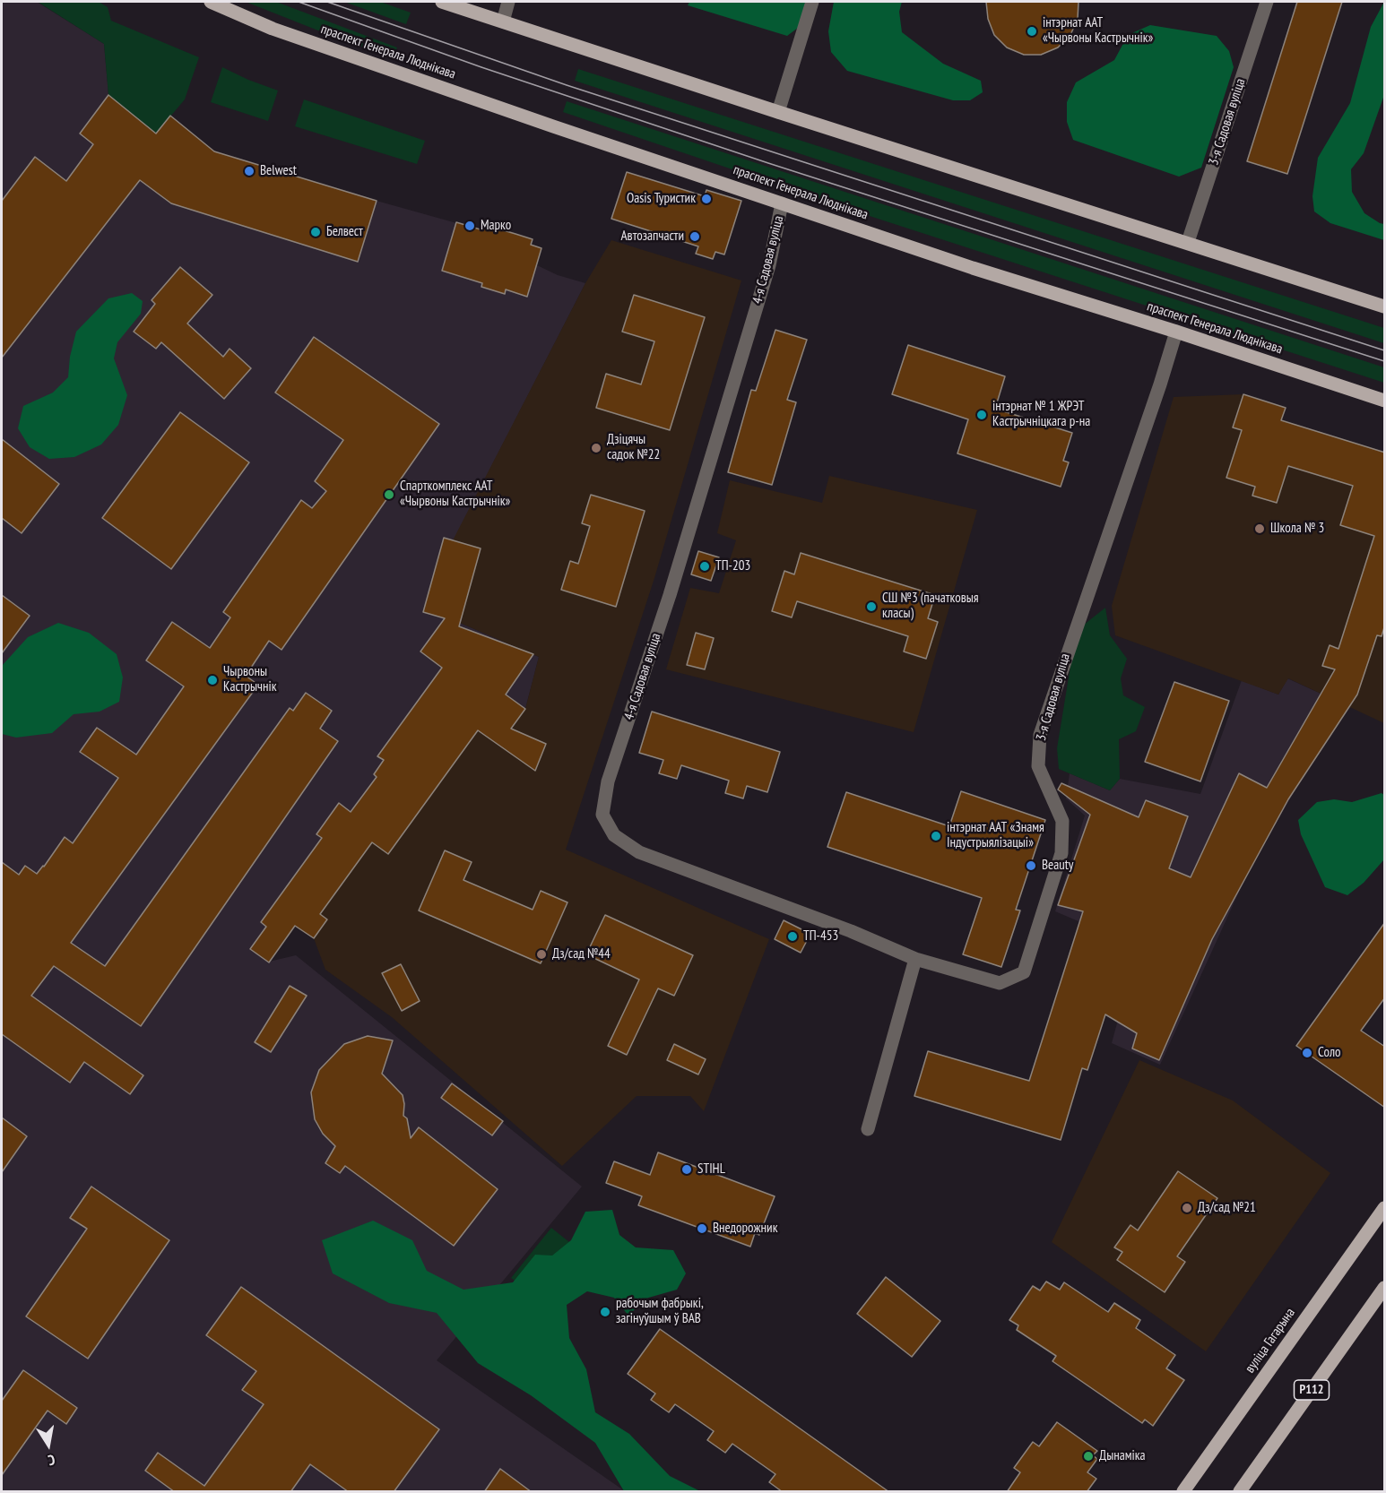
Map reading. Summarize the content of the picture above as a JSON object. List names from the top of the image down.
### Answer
{
  "streets": {
    "main road": ["праспект Генерала Люднікава", "вуліца Гагарына", "Р112"],
    "street": ["3-я Садовая вуліца", "4-я Садовая вуліца"]
  },
  "crossings": [
    ["праспект Генерала Люднікава", "3-я Садовая вуліца"],
    ["праспект Генерала Люднікава", "4-я Садовая вуліца"],
    ["3-я Садовая вуліца", "4-я Садовая вуліца"]
  ],
  "places": [
    "інтэрнат ААТ «Чырвоны Кастрычнік»",
    "Belwest",
    "Oasis Туристик",
    "Марко",
    "Белвест",
    "Автозапчасти",
    "інтэрнат № 1 ЖРЭТ Кастрычніцкага р-на",
    "Дзіцячы садок №22",
    "Спарткомплекс ААТ «Чырвоны Кастрычнік»",
    "Школа № 3",
    "ТП-203",
    "СШ №3 (пачатковыя класы)",
    "Чырвоны Кастрычнік",
    "інтэрнат ААТ «Знамя Індустрыялізацыі»",
    "Beauty",
    "ТП-453",
    "Дз/сад №44",
    "Соло",
    "STIHL",
    "Дз/сад №21",
    "Внедорожник",
    "рабочым фабрыкі, загінуўшым ў ВАВ",
    "Дынаміка"
  ],
  "north": "bottom"
}
